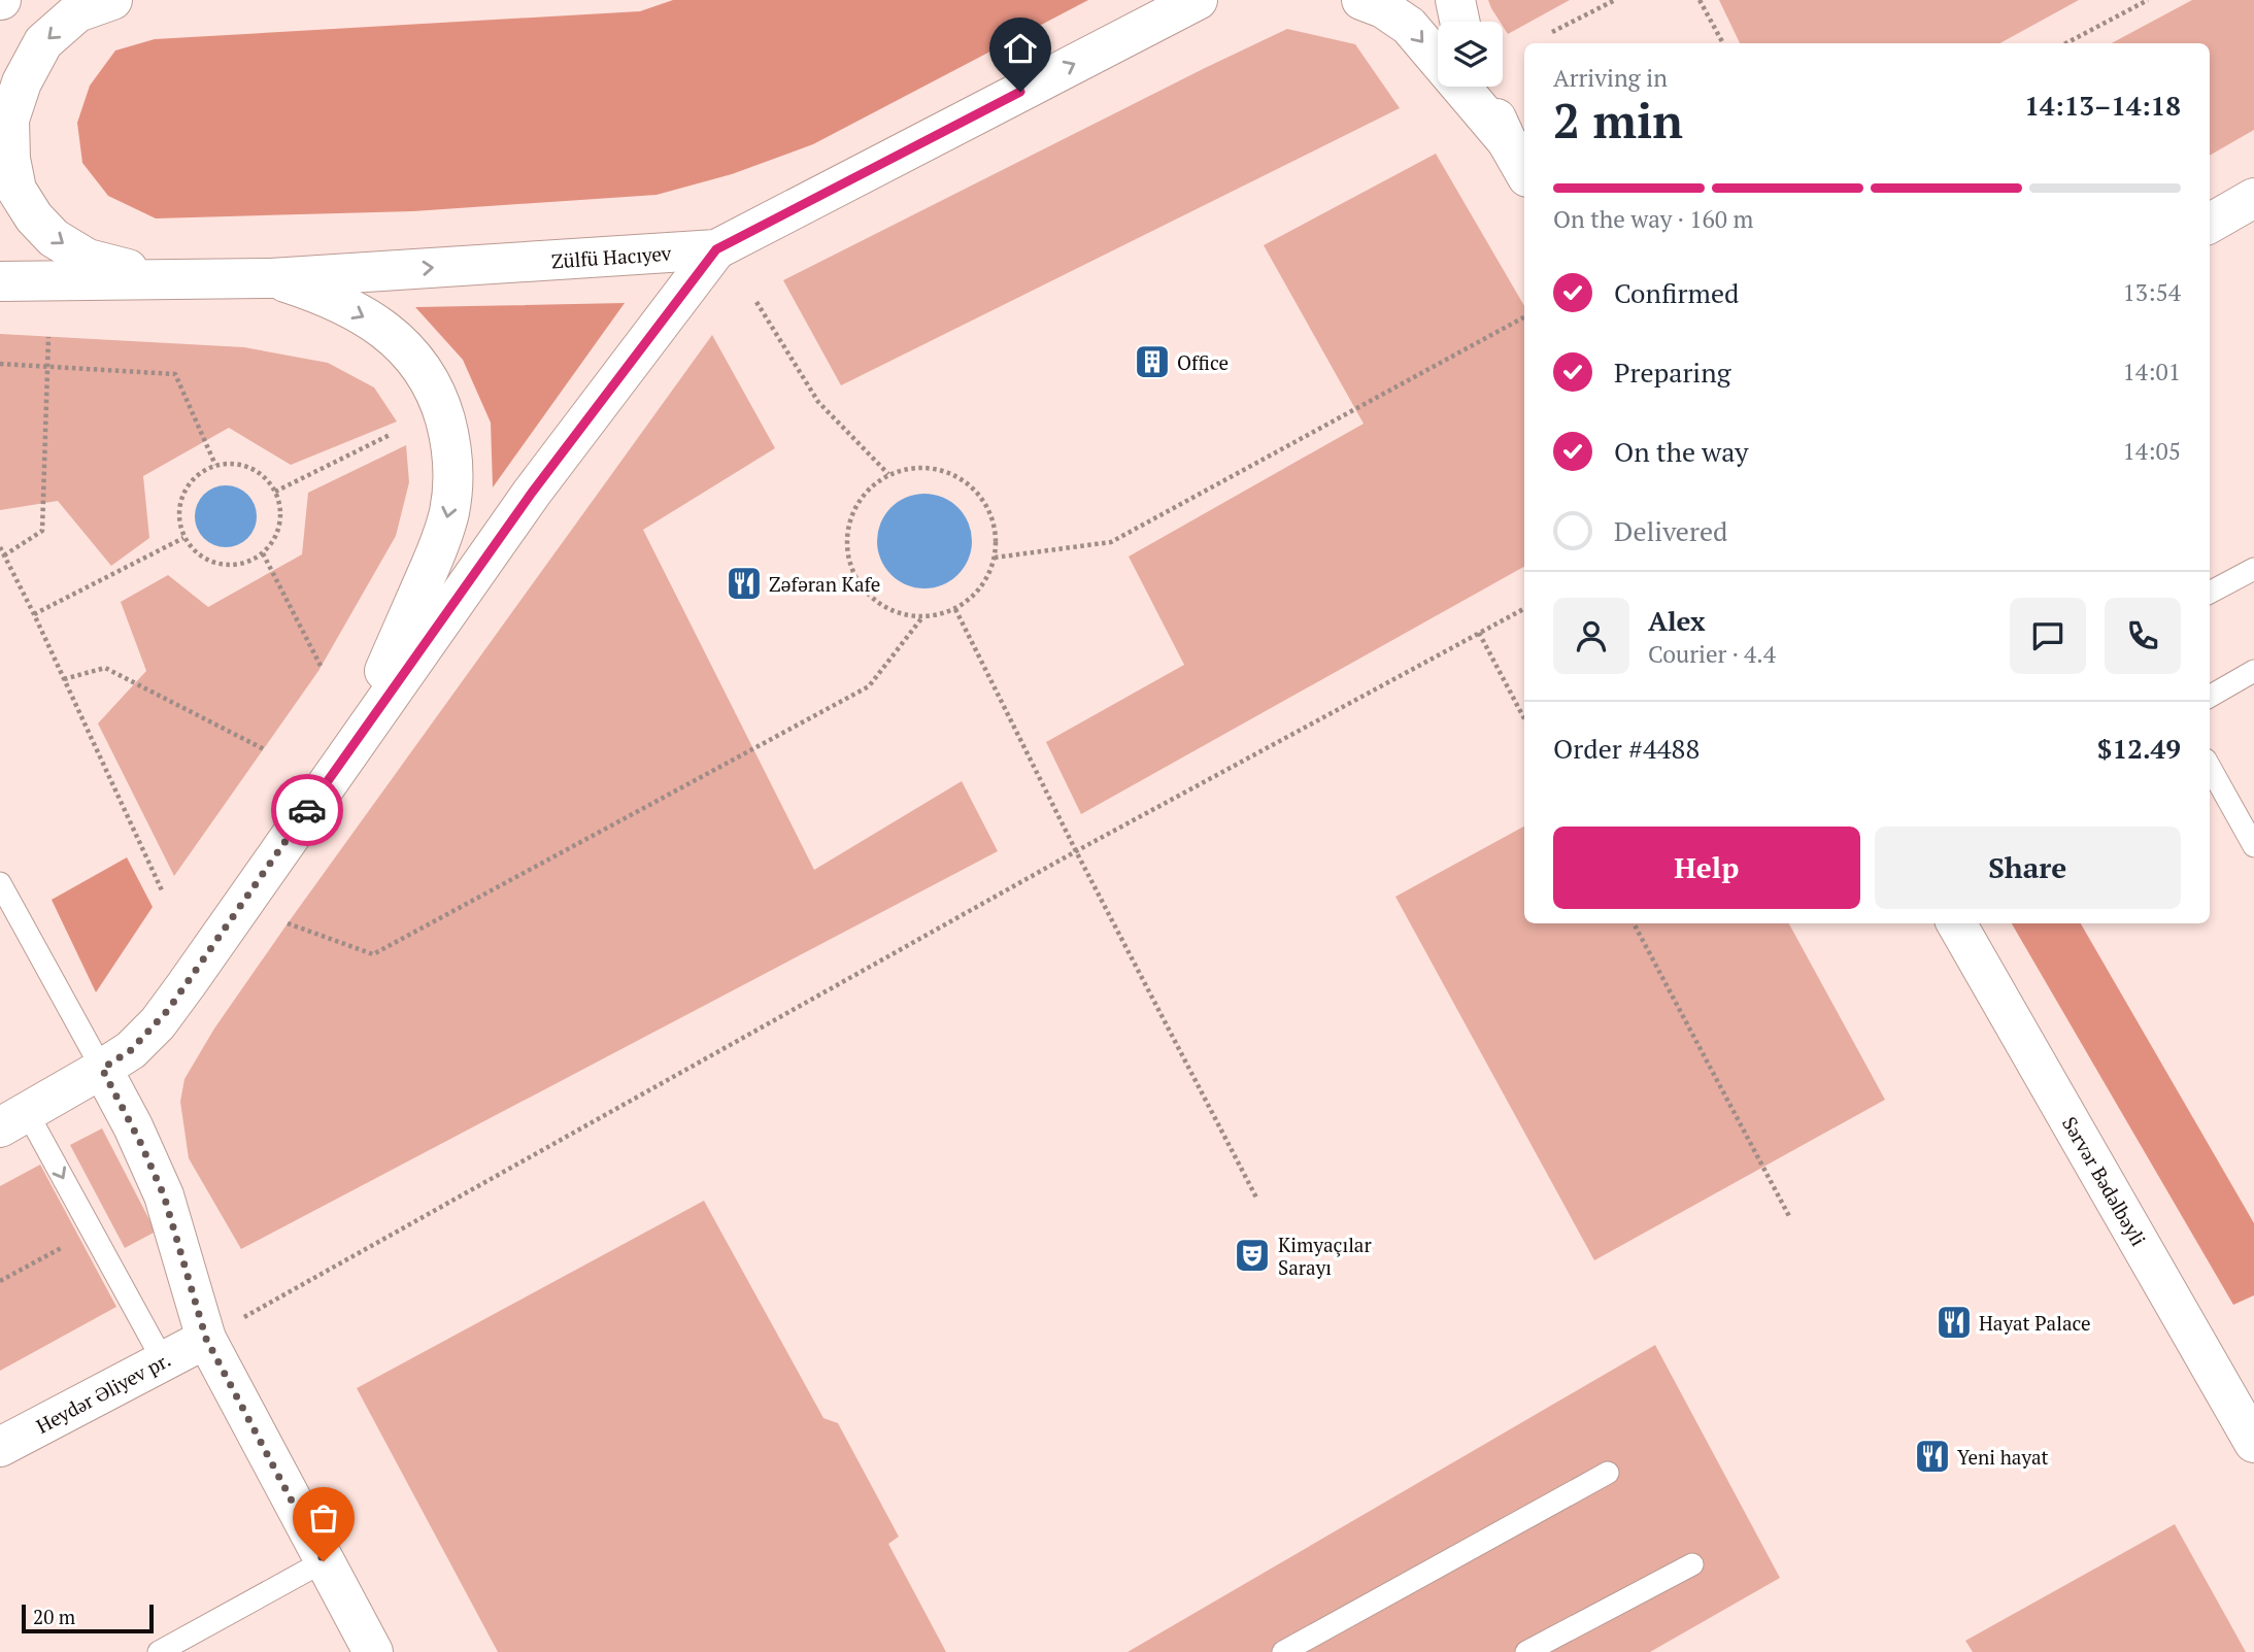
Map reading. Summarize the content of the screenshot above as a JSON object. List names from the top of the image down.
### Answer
{
  "streets": {
    "main road": ["Zülfü Hacıyev", "Sərvər Bədəlbəyli", "Heydər Əliyev pr."]
  },
  "one_way": ["Zülfü Hacıyev"],
  "places": {
    "building": ["Office"],
    "restaurant": ["Zәfәran Kafe", "Hayat Palace", "Yeni hayat"],
    "theatre": ["Kimyaçılar Sarayı"]
  },
  "scale_bar": "20 m",
  "page": {
    "heading": ["2 min", "Arriving in", "14:13–14:18"],
    "panel": [
      "Alex",
      "Courier · 4.4",
      "Order #4488",
      "$12.49"
    ],
    "bar": "On the way · 160 m",
    "list": [
      ["Confirmed", "13:54"],
      ["Preparing", "14:01"],
      ["On the way", "14:05"],
      "Delivered"
    ],
    "buttons": ["Help", "Share"],
    "scale": "20 m"
  }
}
